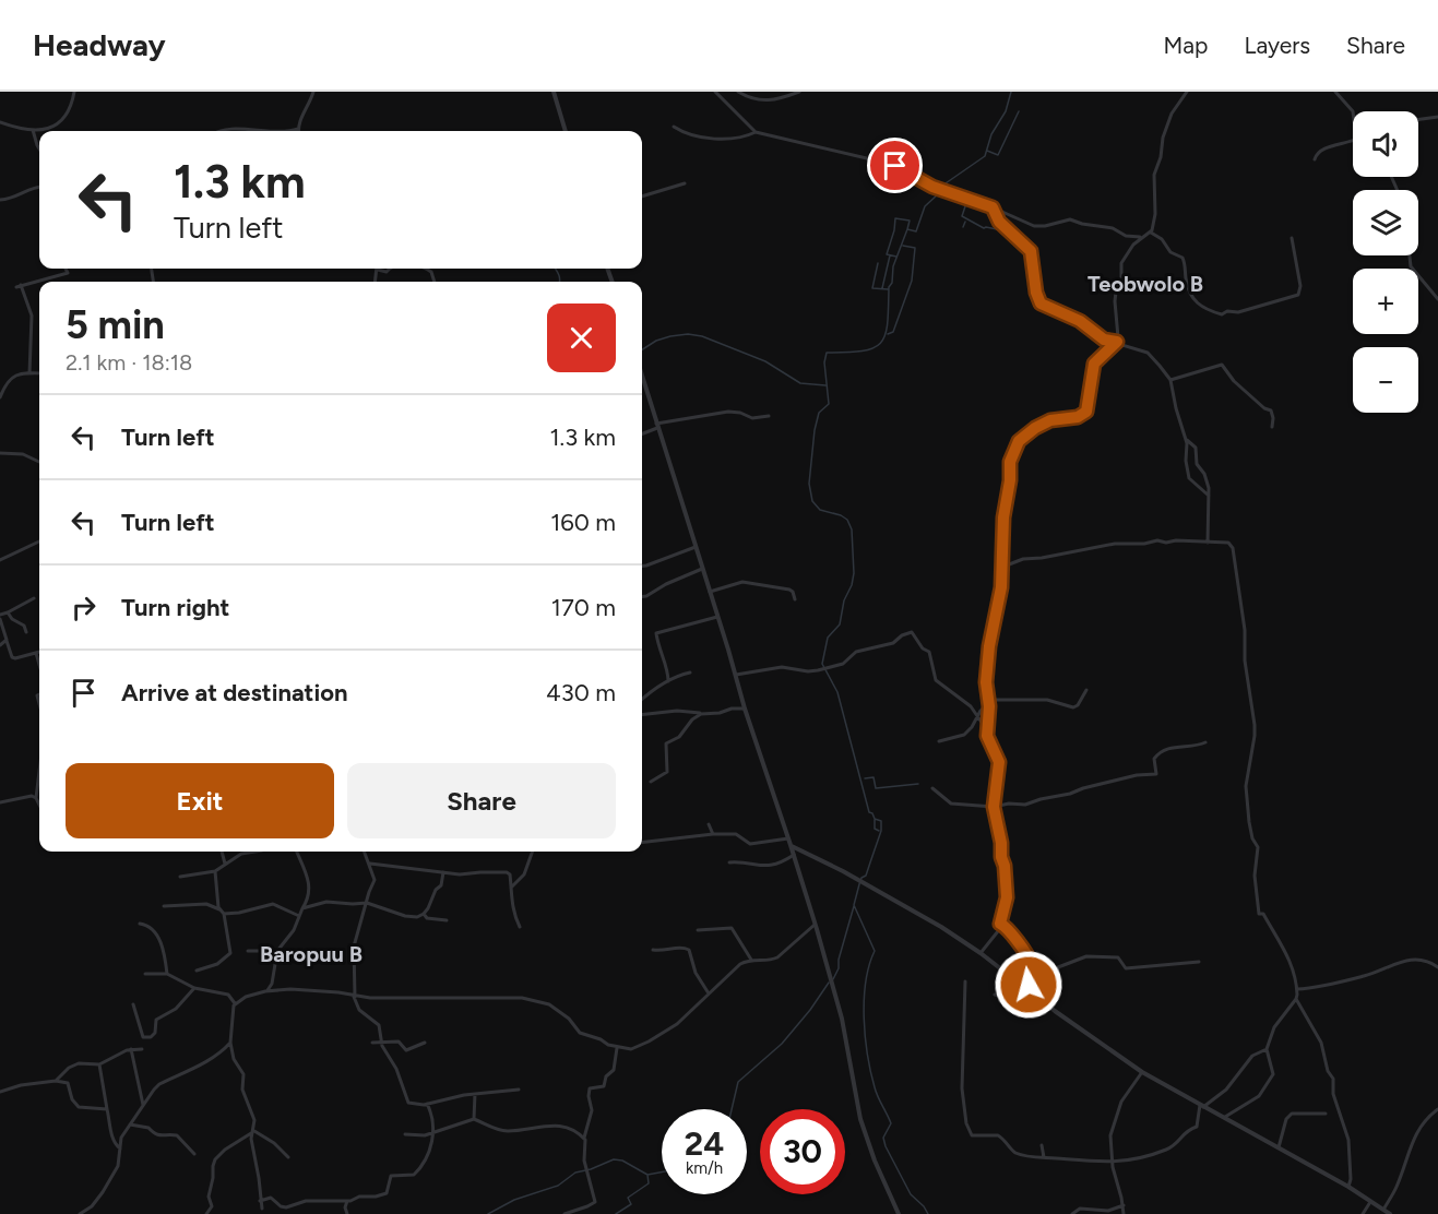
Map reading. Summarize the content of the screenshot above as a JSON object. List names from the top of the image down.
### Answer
{
  "districts": ["Teobwolo B", "Baropuu B"],
  "page": {
    "header": "Headway",
    "nav": ["Map", "Layers", "Share"],
    "map_buttons": ["+", "−"],
    "turn": ["1.3 km", "Turn left"],
    "heading": ["5 min", "2.1 km · 18:18"],
    "list": [
      {
        "name": "Turn left",
        "value": "1.3 km"
      },
      {
        "name": "Turn left",
        "value": "160 m"
      },
      {
        "name": "Turn right",
        "value": "170 m"
      },
      {
        "name": "Arrive at destination",
        "value": "430 m"
      }
    ],
    "buttons": ["Exit", "Share"],
    "speed": "24 km/h",
    "limit": "30"
  }
}
